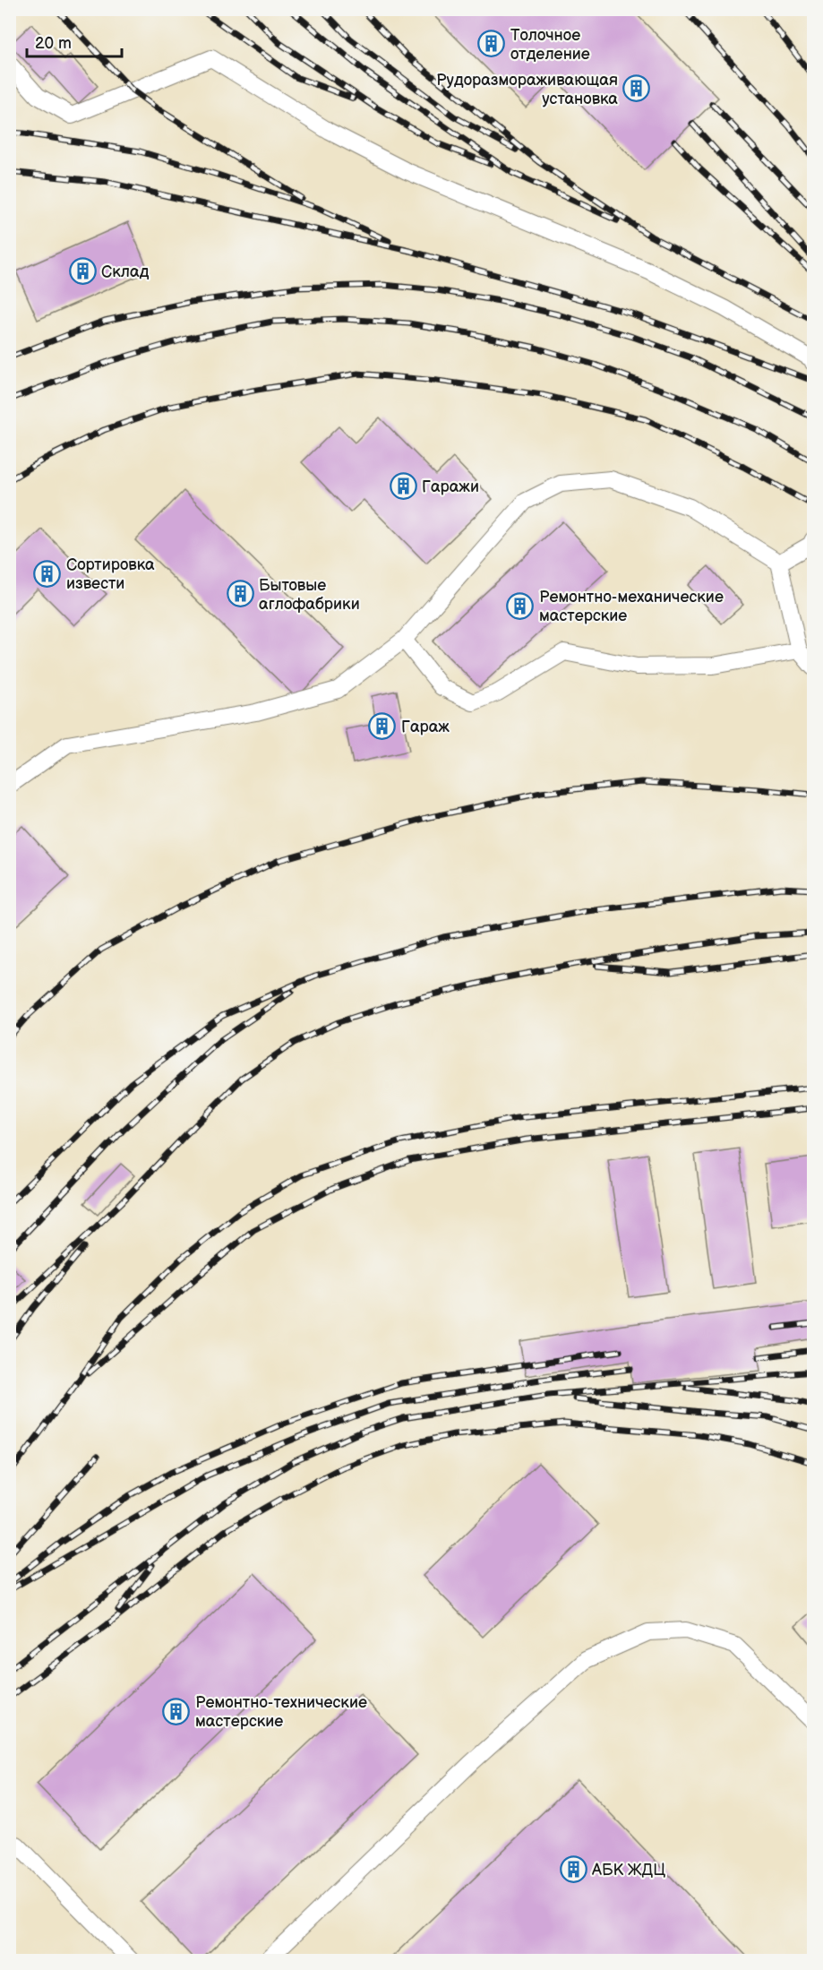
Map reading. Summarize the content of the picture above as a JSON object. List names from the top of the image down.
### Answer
{
  "places": {
    "building": [
      "Толочное отделение",
      "Рудоразмораживающая установка",
      "Склад",
      "Гаражи",
      "Сортировка извести",
      "Бытовые аглофабрики",
      "Ремонтно-механические мастерские",
      "Гараж",
      "Ремонтно-технические мастерские",
      "АБК ЖДЦ"
    ]
  },
  "scale_bar": "20 m"
}
